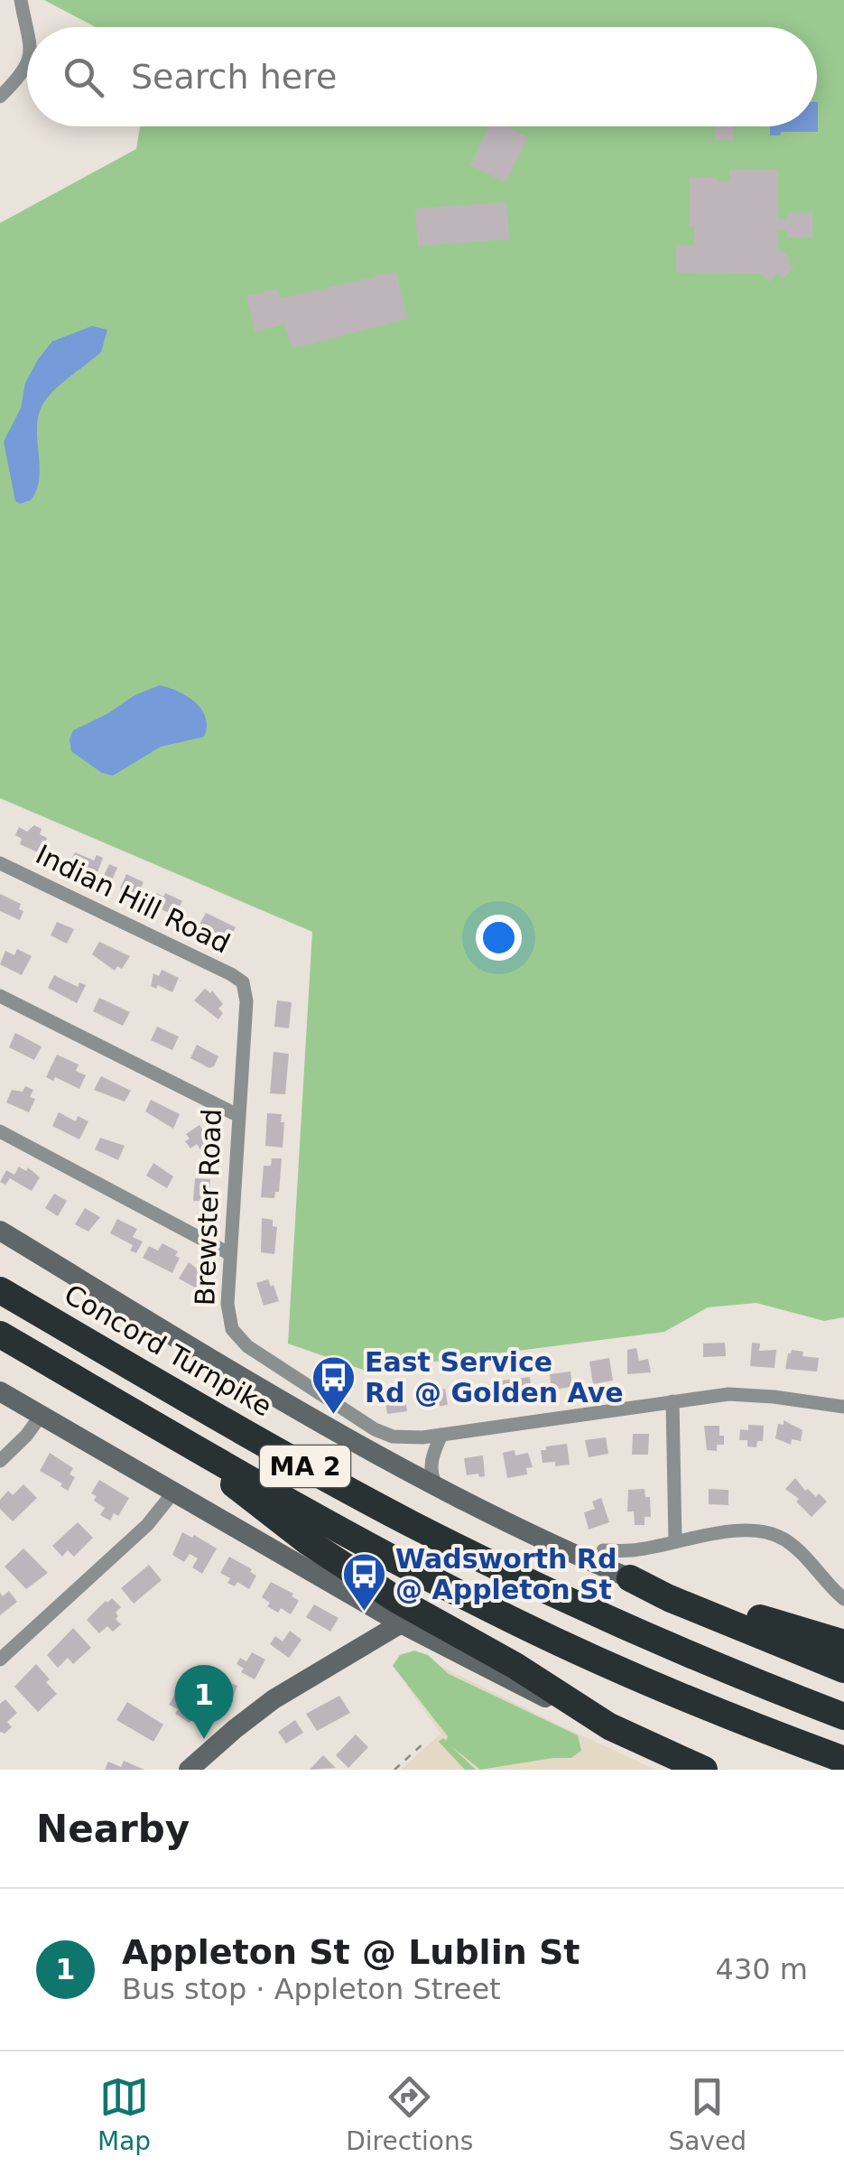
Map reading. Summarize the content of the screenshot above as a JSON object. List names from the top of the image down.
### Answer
{
  "streets": {
    "highway": ["Concord Turnpike", "MA 2"],
    "street": ["Indian Hill Road", "Brewster Road"]
  },
  "crossings": [
    ["Indian Hill Road", "Brewster Road"]
  ],
  "places": {
    "bus stop": ["East Service Rd @ Golden Ave", "Wadsworth Rd @ Appleton St"]
  },
  "page": {
    "search": "Search here",
    "pins": "1",
    "heading": "Nearby",
    "list": [
      {
        "mark": "1",
        "name": "Appleton St @ Lublin St",
        "note": "Bus stop · Appleton Street",
        "value": "430 m"
      }
    ],
    "nav": ["Map", "Directions", "Saved"]
  }
}
